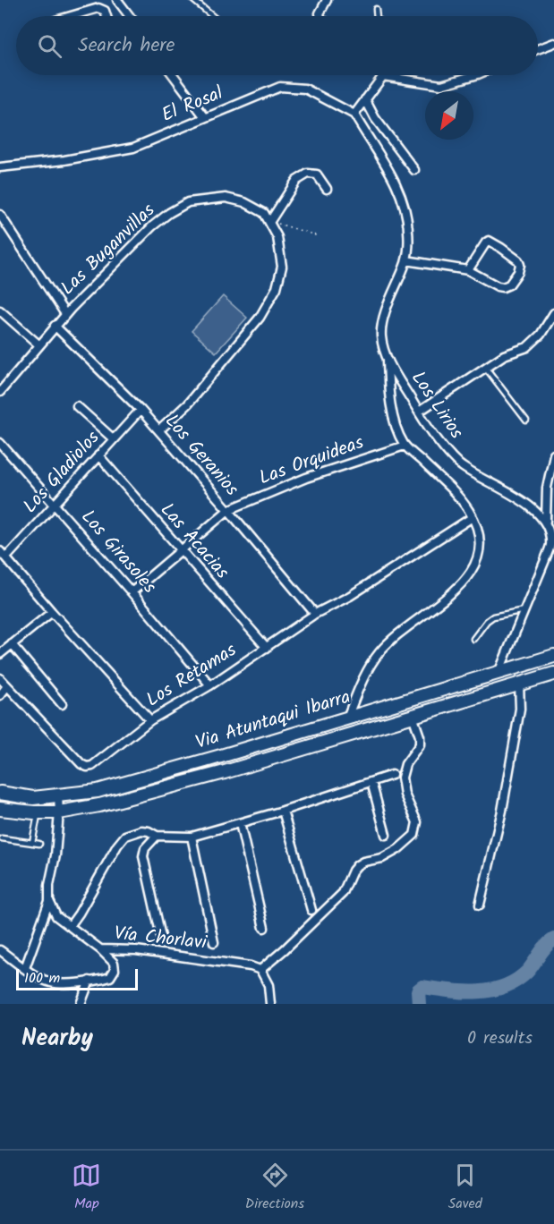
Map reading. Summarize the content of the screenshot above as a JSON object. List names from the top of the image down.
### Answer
{
  "streets": {
    "highway": ["Via Atuntaqui Ibarra"],
    "street": [
      "El Rosal",
      "Las Buganvillas",
      "Los Lirios",
      "Los Geranios",
      "Las Orquideas",
      "Los Gladiolos",
      "Las Acacias",
      "Los Girasoles",
      "Los Retamas",
      "Vía Chorlavi"
    ]
  },
  "crossings": [
    ["El Rosal", "Los Lirios"],
    ["Las Buganvillas", "Los Geranios"],
    ["Los Geranios", "Las Orquideas"],
    ["Los Geranios", "Los Gladiolos"],
    ["Los Geranios", "Los Retamas"],
    ["Las Orquideas", "Las Acacias"],
    ["Las Orquideas", "Los Girasoles"],
    ["Los Gladiolos", "Las Acacias"],
    ["Los Gladiolos", "Los Girasoles"],
    ["Las Acacias", "Los Retamas"],
    ["Los Girasoles", "Los Retamas"]
  ],
  "scale_bar": "100 m",
  "north": "bottom left",
  "page": {
    "search": "Search here",
    "scale": "100 m",
    "heading": ["Nearby", "0 results"],
    "nav": ["Map", "Directions", "Saved"]
  }
}
